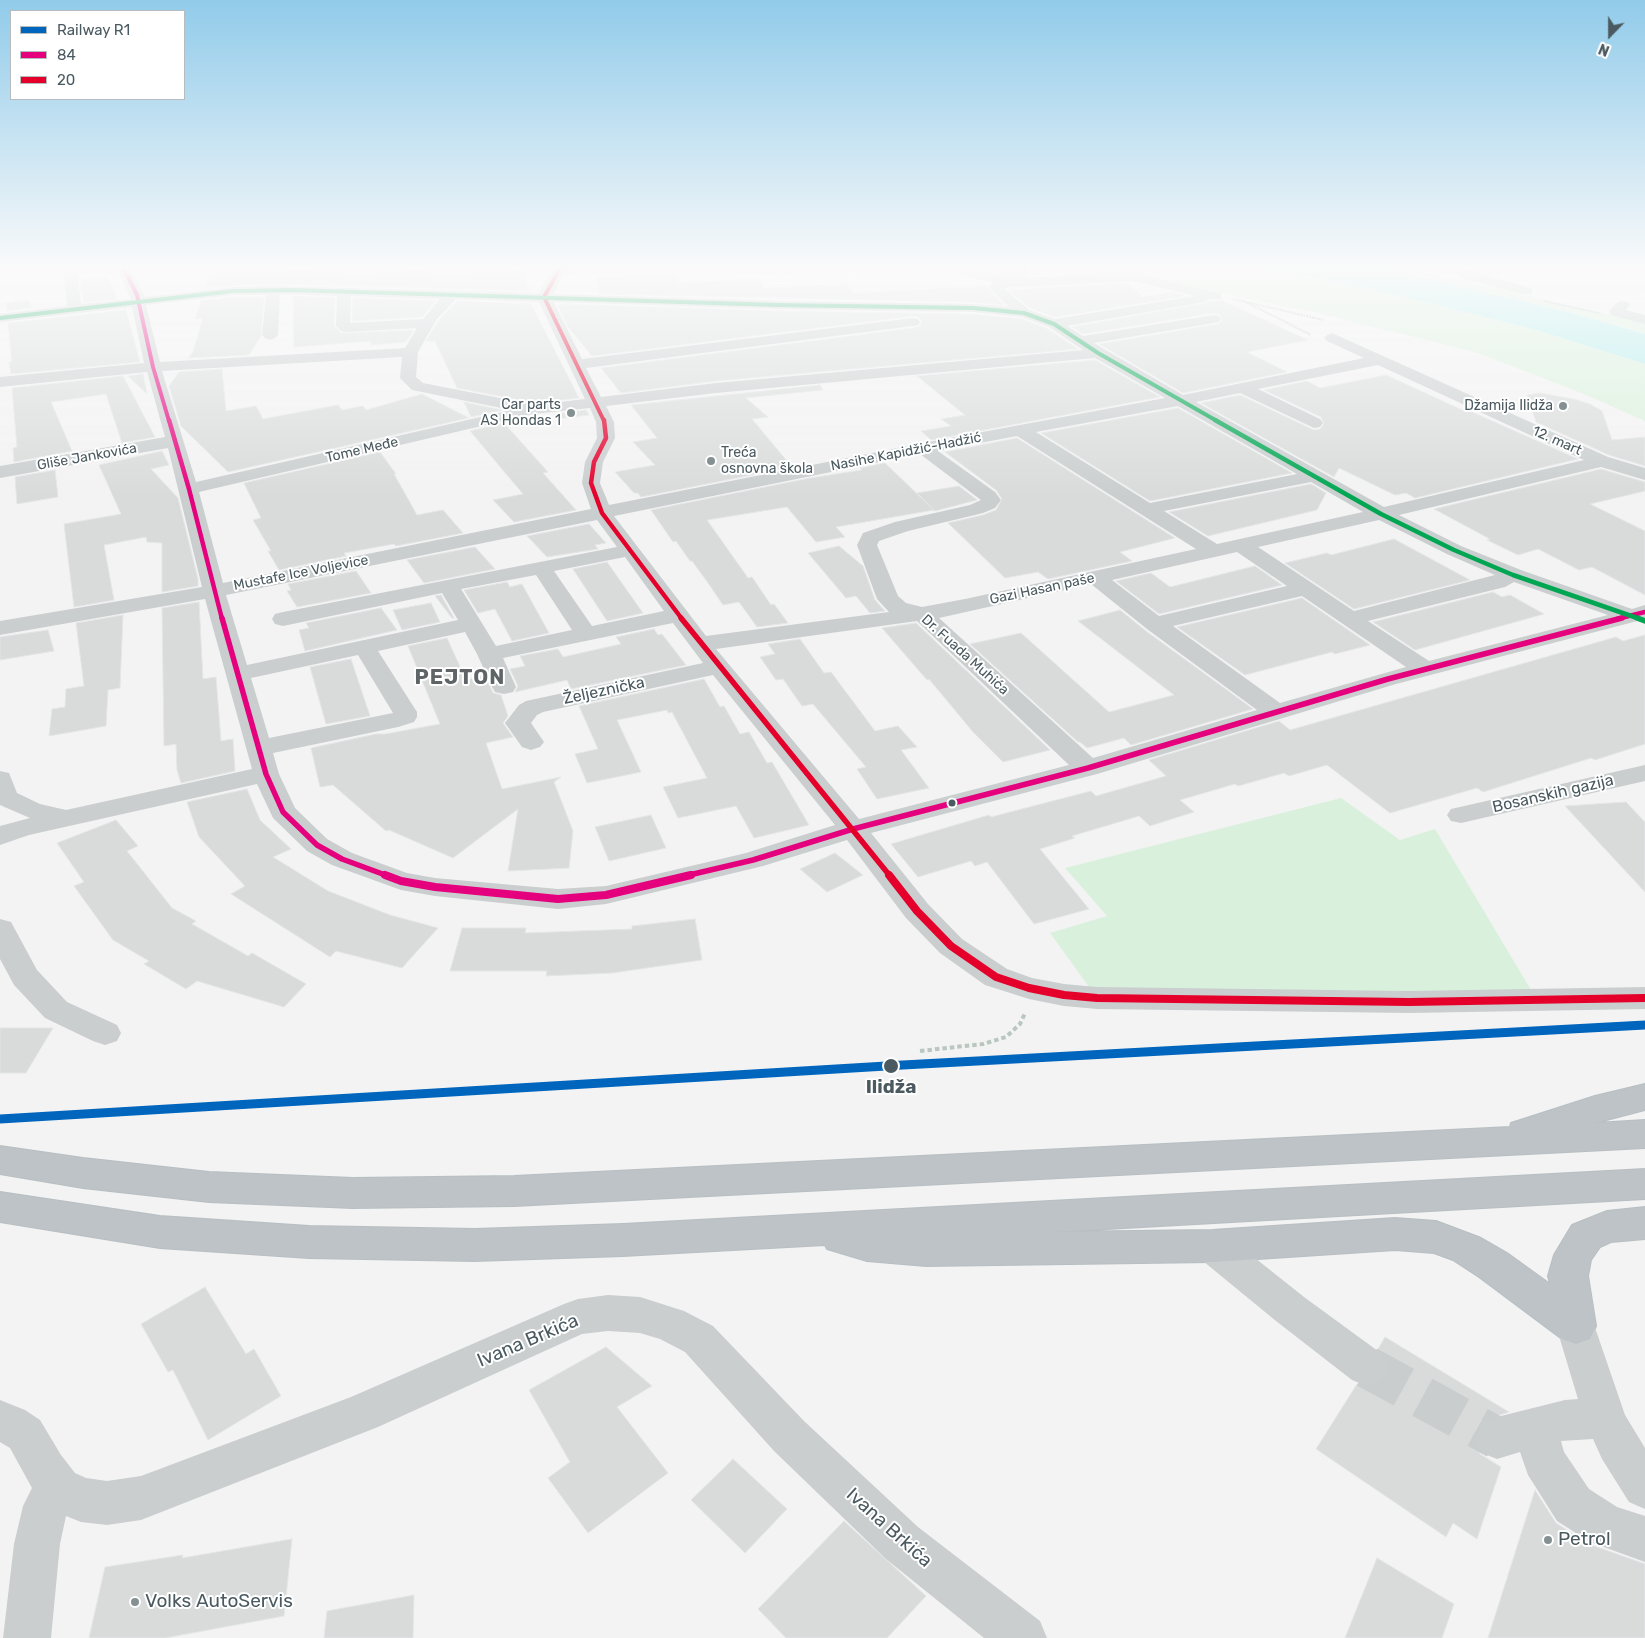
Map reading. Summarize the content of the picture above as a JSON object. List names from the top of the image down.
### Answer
{
  "streets": {
    "street": [
      "12. mart",
      "Tome Međe",
      "Nasihe Kapidžić-Hadžić",
      "Gliše Jankovića",
      "Mustafe Ice Voljevice",
      "Gazi Hasan paše",
      "Dr. Fuada Muhića",
      "Željeznička",
      "Bosanskih gazija",
      "Ivana Brkića"
    ]
  },
  "crossings": [
    ["12. mart", "Gazi Hasan paše"],
    ["Nasihe Kapidžić-Hadžić", "Mustafe Ice Voljevice"],
    ["Nasihe Kapidžić-Hadžić", "Dr. Fuada Muhića"],
    ["Gazi Hasan paše", "Dr. Fuada Muhića"]
  ],
  "districts": ["PEJTON"],
  "places": [
    "Džamija Ilidža",
    "Car parts AS Hondas 1",
    "Treća osnovna škola",
    "Ilidža",
    "Petrol",
    "Volks AutoServis"
  ],
  "lines": ["transit line 84", "transit line 20", "rail line R1"],
  "legend": ["Railway R1", "84", "20"],
  "north": "bottom"
}
